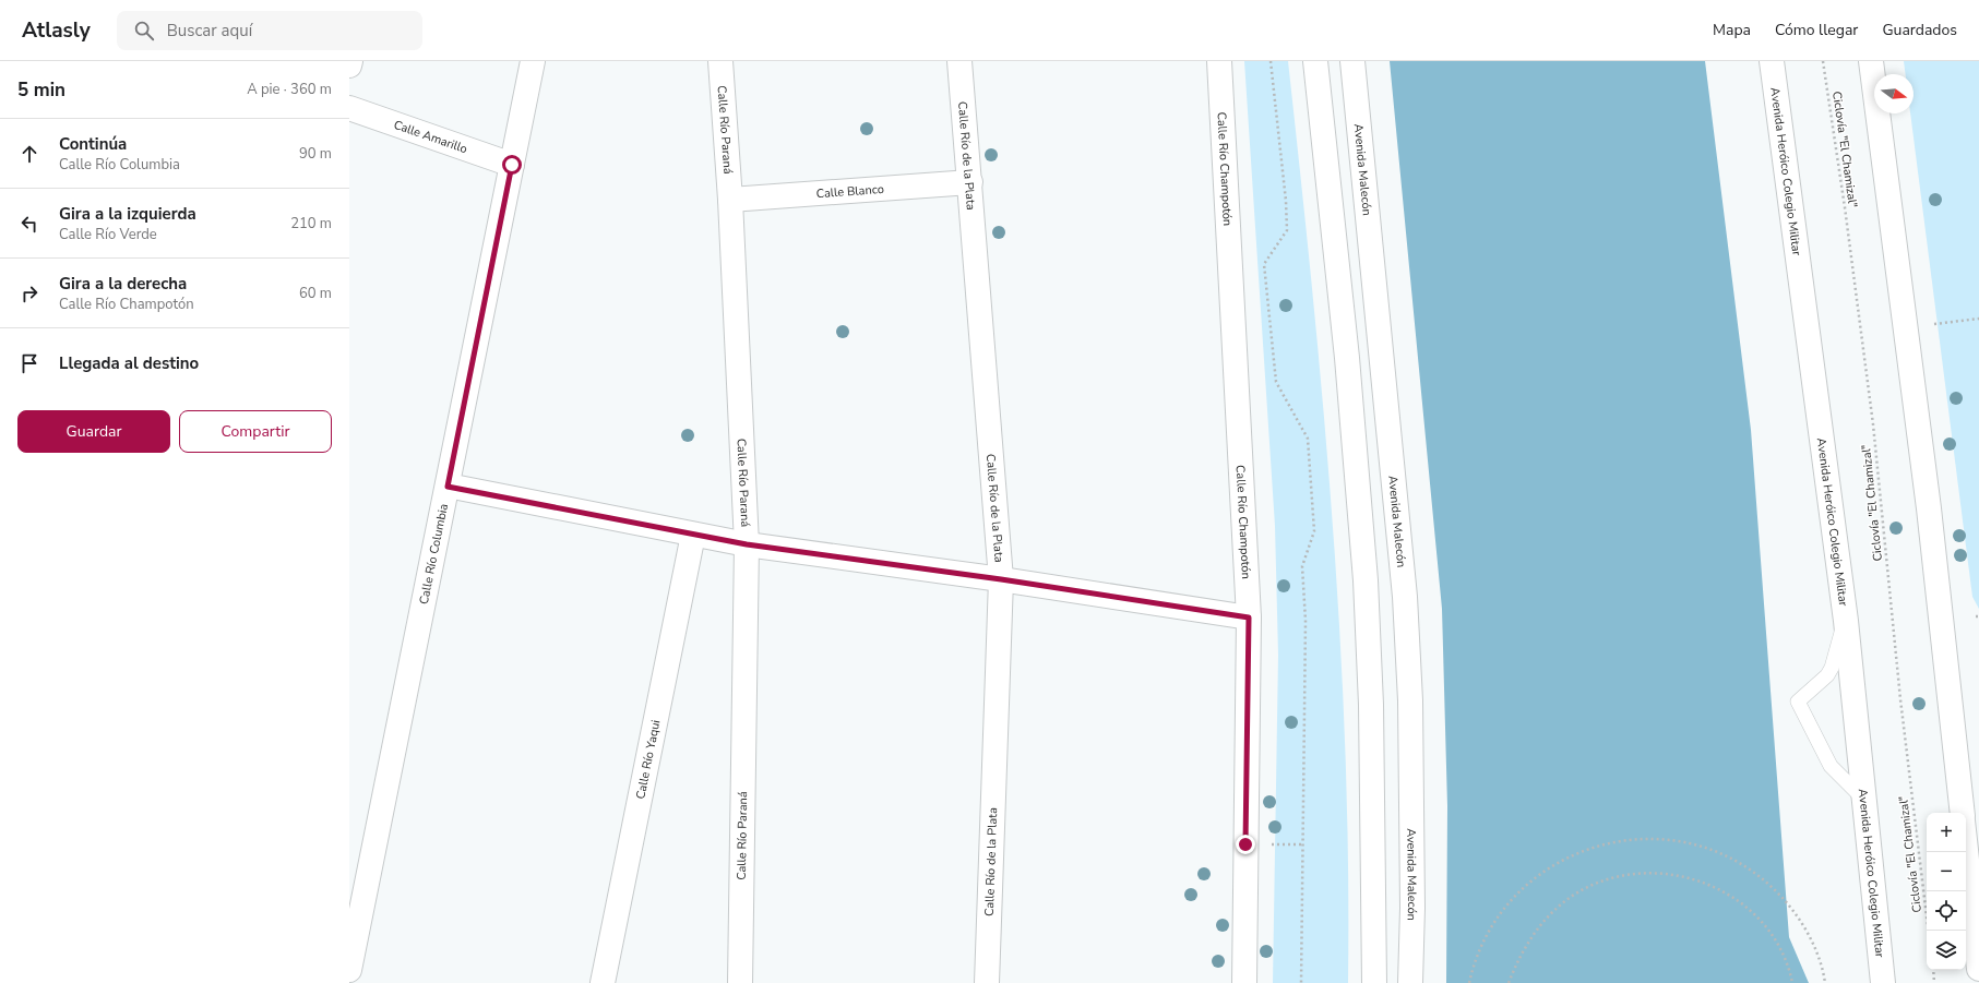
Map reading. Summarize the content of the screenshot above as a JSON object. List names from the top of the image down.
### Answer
{
  "streets": {
    "street": [
      "Calle Río Paraná",
      "Calle Amarillo",
      "Calle Río de la Plata",
      "Calle Río Champotón",
      "Avenida Malecón",
      "Avenida Heróico Colegio Militar",
      "Calle Blanco",
      "Calle Río Columbia",
      "Calle Río Yaqui"
    ],
    "path": ["Ciclovía \"El Chamizal\""]
  },
  "crossings": [
    ["Calle Río Paraná", "Calle Blanco"],
    ["Calle Amarillo", "Calle Río Columbia"],
    ["Calle Río de la Plata", "Calle Blanco"]
  ],
  "north": "right",
  "page": {
    "header": "Atlasly",
    "search": "Buscar aquí",
    "nav": ["Mapa", "Cómo llegar", "Guardados"],
    "heading": ["5 min", "A pie · 360 m"],
    "list": [
      ["Continúa", "Calle Río Columbia", "90 m"],
      ["Gira a la izquierda", "Calle Río Verde", "210 m"],
      ["Gira a la derecha", "Calle Río Champotón", "60 m"],
      "Llegada al destino"
    ],
    "buttons": ["Guardar", "Compartir"],
    "map_buttons": ["+", "−"]
  }
}
